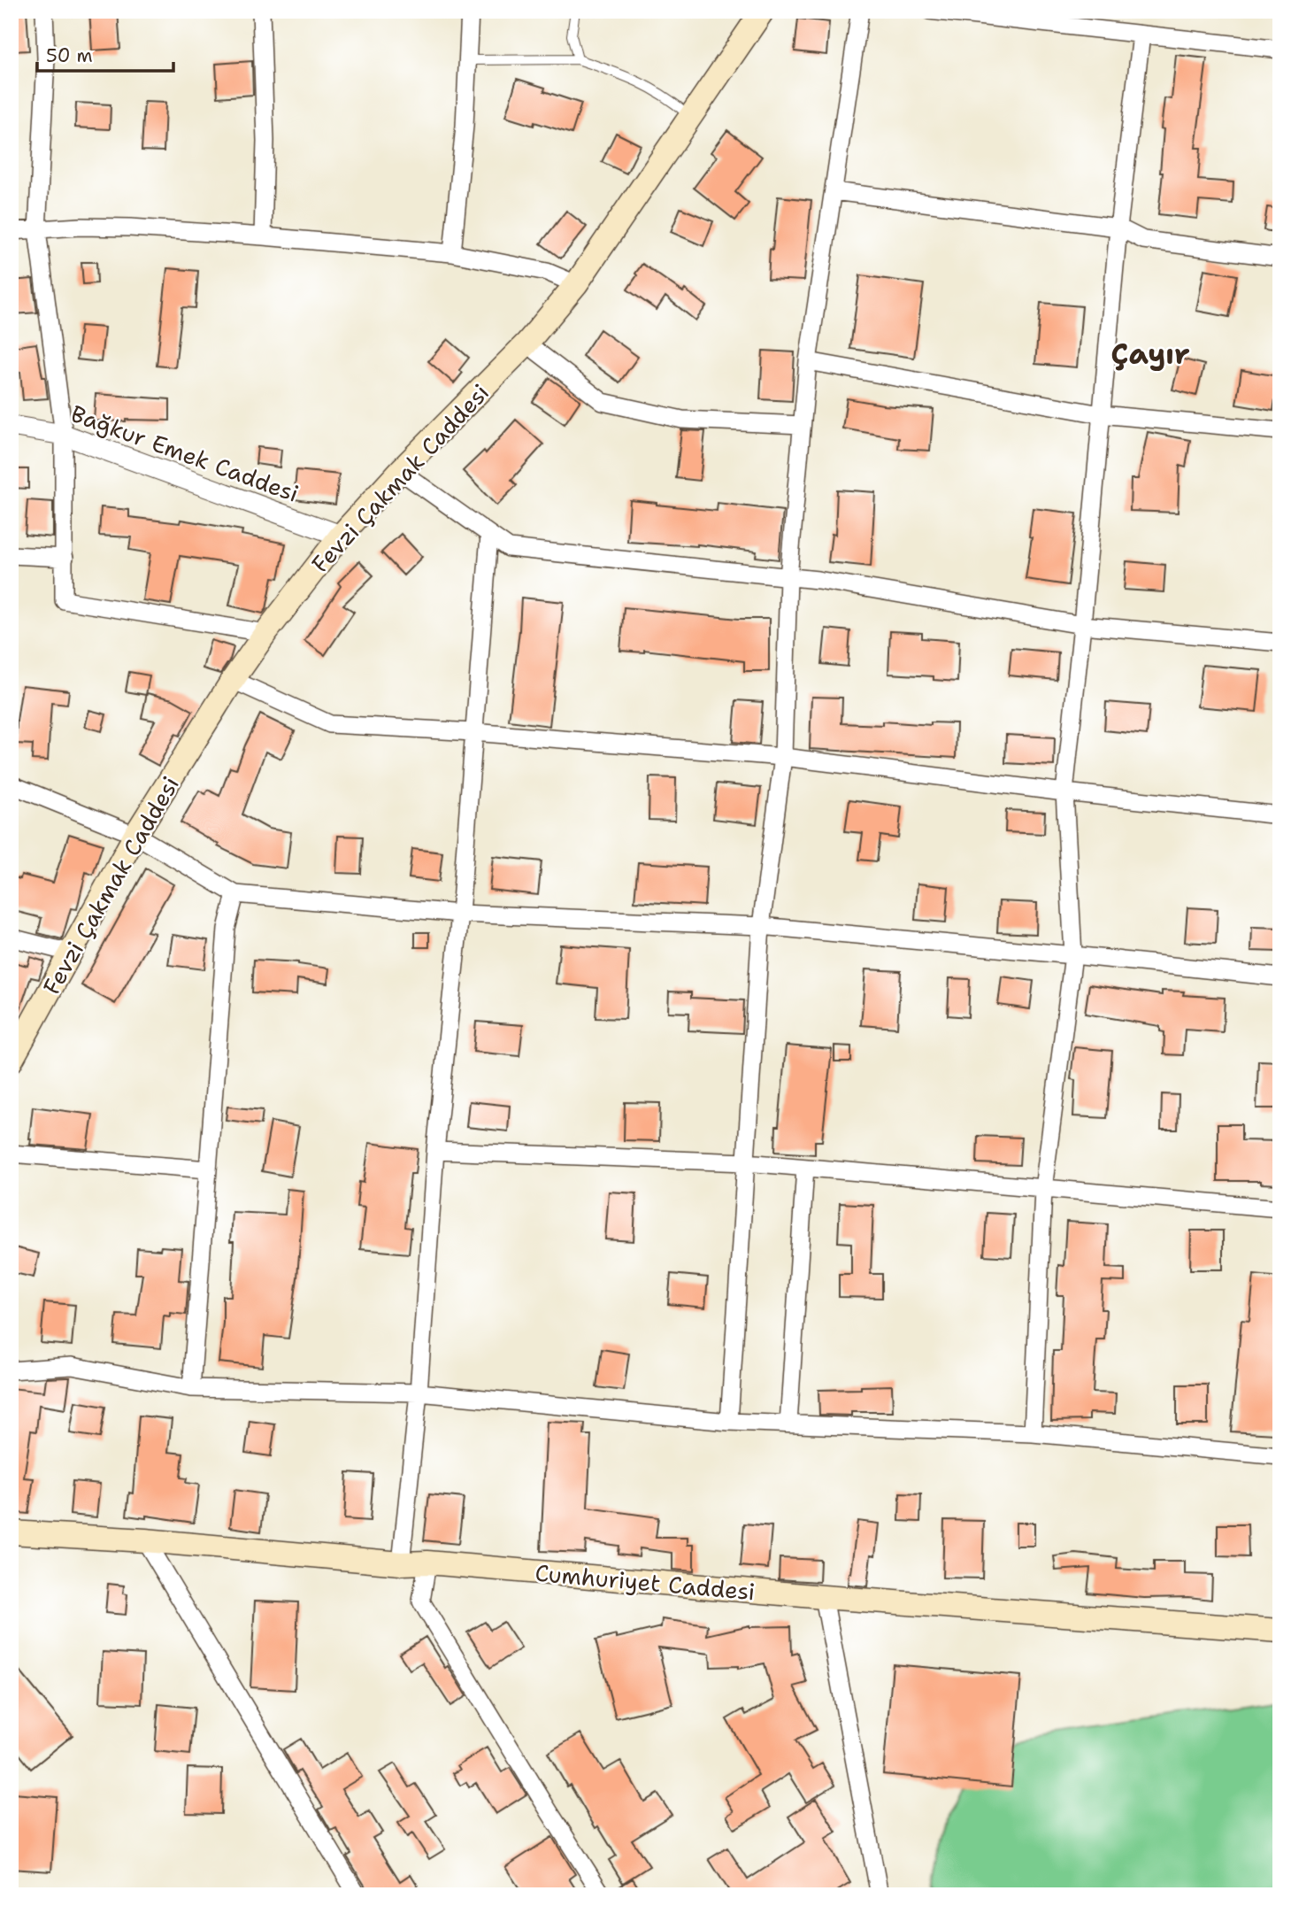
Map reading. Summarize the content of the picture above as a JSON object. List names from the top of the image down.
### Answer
{
  "streets": {
    "main road": ["Fevzi Çakmak Caddesi", "Cumhuriyet Caddesi"],
    "street": ["Bağkur Emek Caddesi"]
  },
  "crossings": [
    ["Bağkur Emek Caddesi", "Fevzi Çakmak Caddesi"]
  ],
  "districts": ["Çayır"],
  "scale_bar": "50 m"
}
